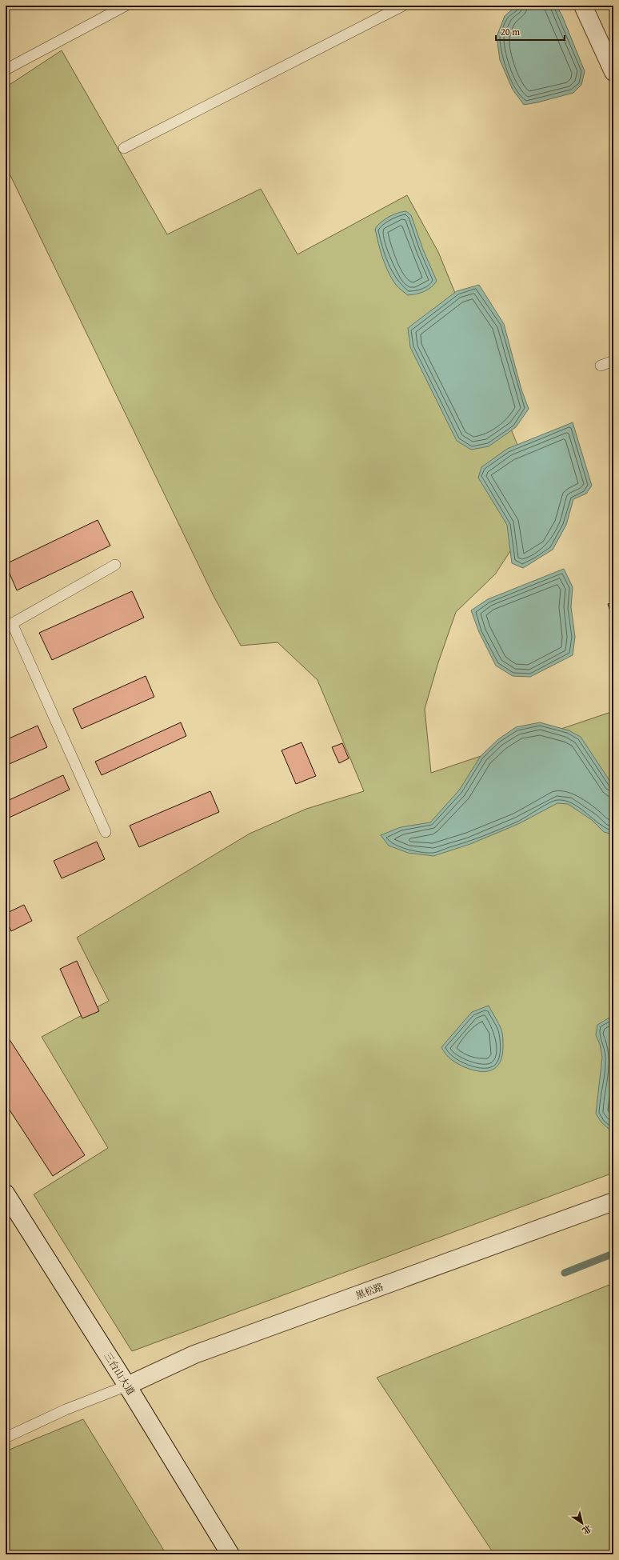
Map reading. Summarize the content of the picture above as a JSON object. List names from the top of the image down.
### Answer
{
  "streets": {
    "street": ["黑松路", "三台山大道"]
  },
  "crossings": [
    ["黑松路", "三台山大道"]
  ],
  "scale_bar": "20 m",
  "north": "bottom right"
}
